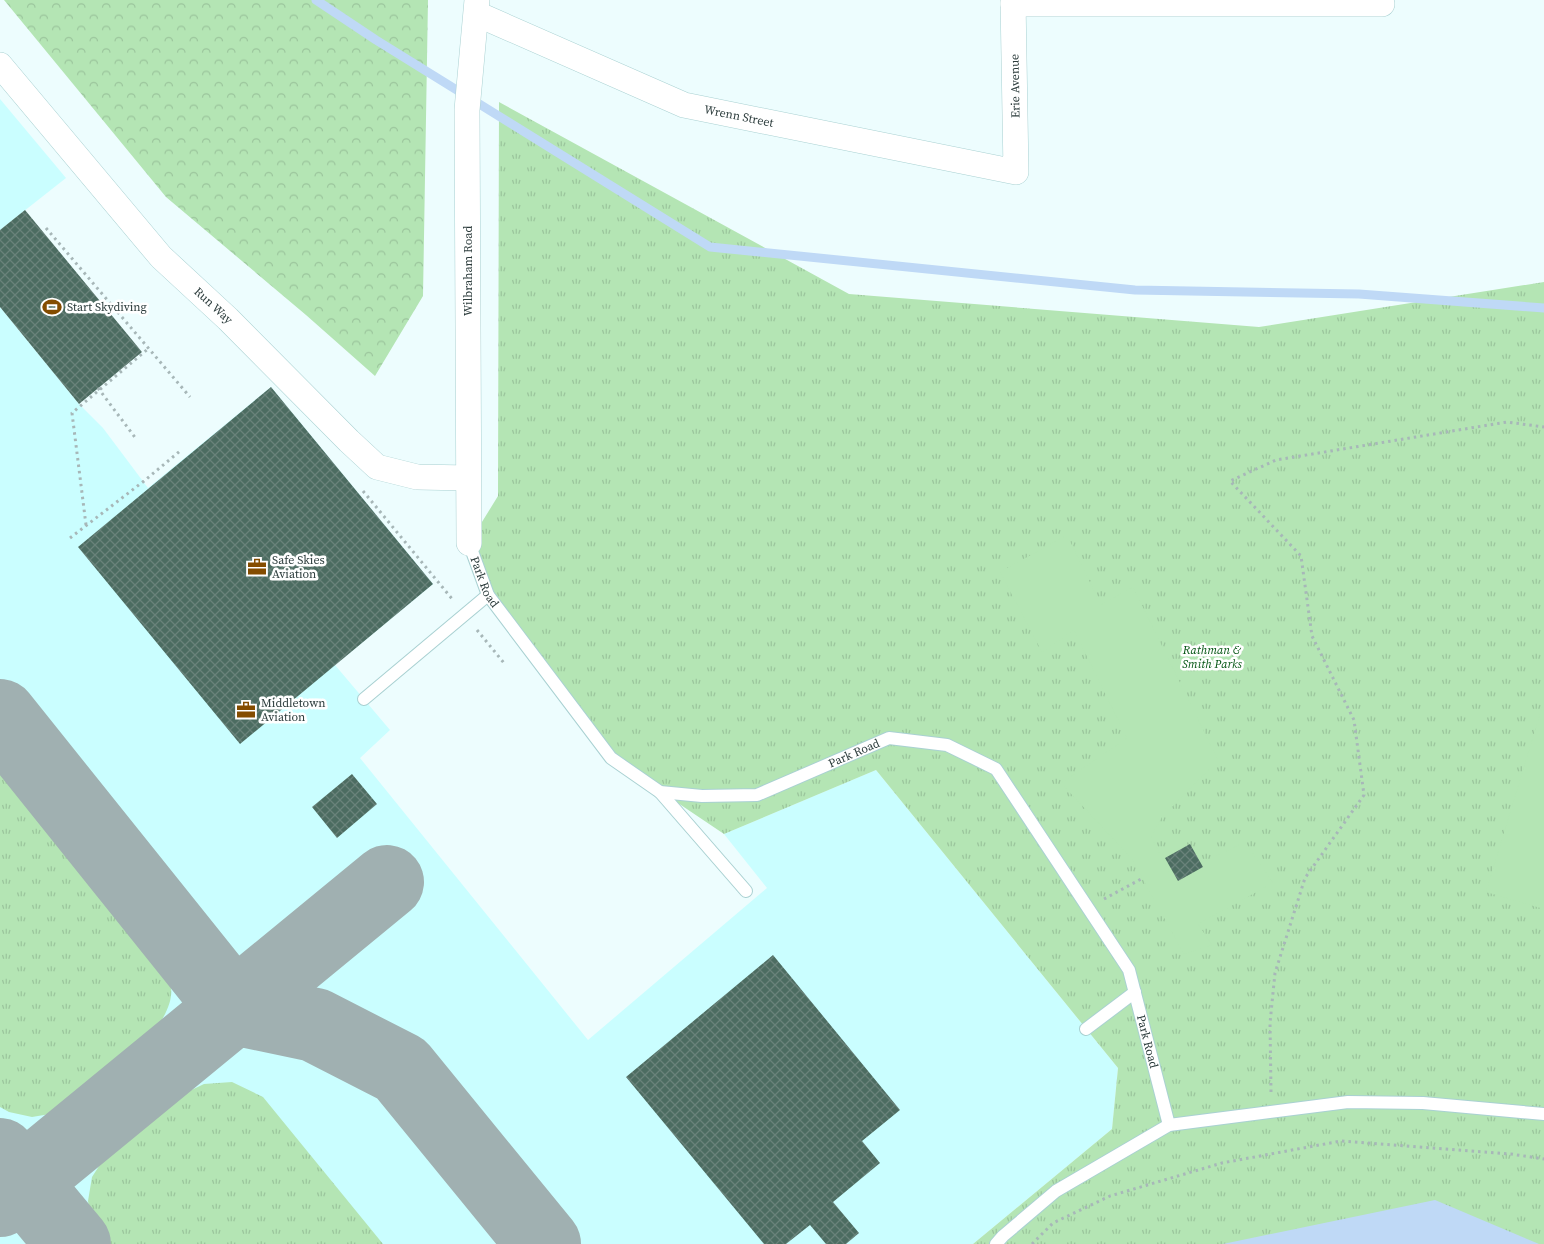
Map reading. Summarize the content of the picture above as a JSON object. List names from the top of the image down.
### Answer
{
  "streets": {
    "street": [
      "Erie Avenue",
      "Wrenn Street",
      "Wilbraham Road",
      "Run Way"
    ],
    "lane": ["Park Road"]
  },
  "crossings": [
    ["Erie Avenue", "Wrenn Street"],
    ["Wrenn Street", "Wilbraham Road"],
    ["Wilbraham Road", "Run Way"],
    ["Wilbraham Road", "Park Road"]
  ],
  "parks": ["Rathman & Smith Parks"],
  "places": {
    "sports": ["Start Skydiving"],
    "office": ["Safe Skies Aviation", "Middletown Aviation"]
  }
}
